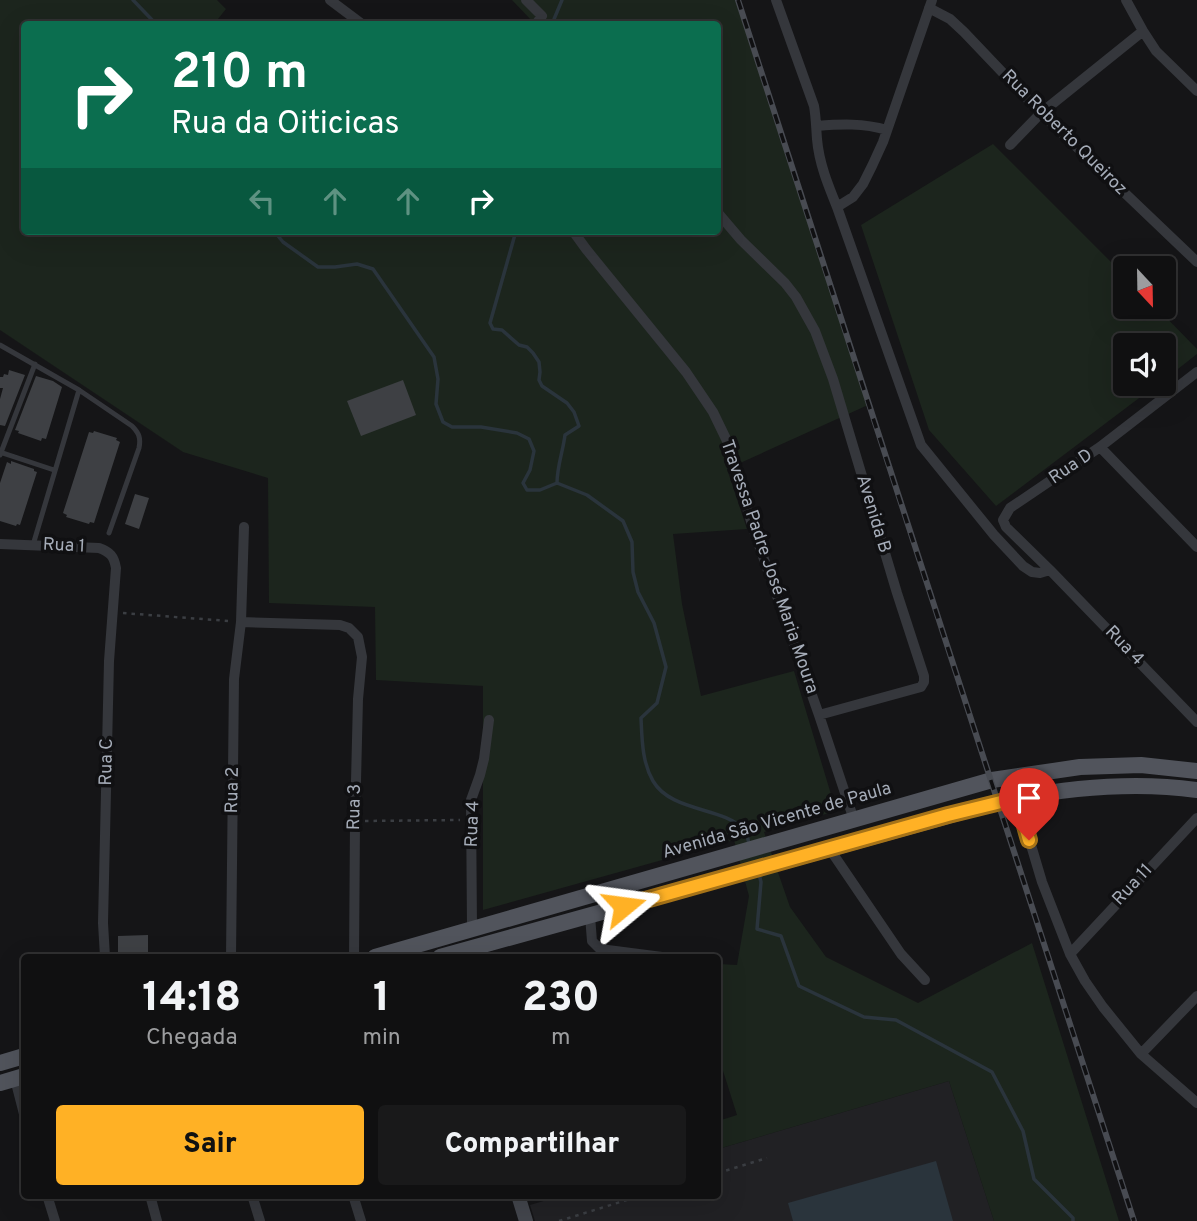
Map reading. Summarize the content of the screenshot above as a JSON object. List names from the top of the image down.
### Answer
{
  "streets": {
    "main road": ["Avenida São Vicente de Paula"],
    "street": [
      "Rua Roberto Queiroz",
      "Rua D",
      "Avenida B",
      "Rua 1",
      "Travessa Padre José Maria Moura",
      "Rua 4",
      "Rua C",
      "Rua 2",
      "Rua 3",
      "Rua 11"
    ]
  },
  "crossings": [
    ["Rua D", "Rua 4"],
    ["Avenida B", "Travessa Padre José Maria Moura"],
    ["Rua 1", "Rua C"],
    ["Travessa Padre José Maria Moura", "Avenida São Vicente de Paula"],
    ["Rua 4", "Avenida São Vicente de Paula"],
    ["Rua 2", "Rua 3"]
  ],
  "north": "bottom",
  "page": {
    "turn": ["210 m", "Rua da Oiticicas"],
    "eta": [
      "14:18",
      "Chegada",
      "1",
      "min",
      "230",
      "m"
    ],
    "buttons": ["Sair", "Compartilhar"]
  }
}
